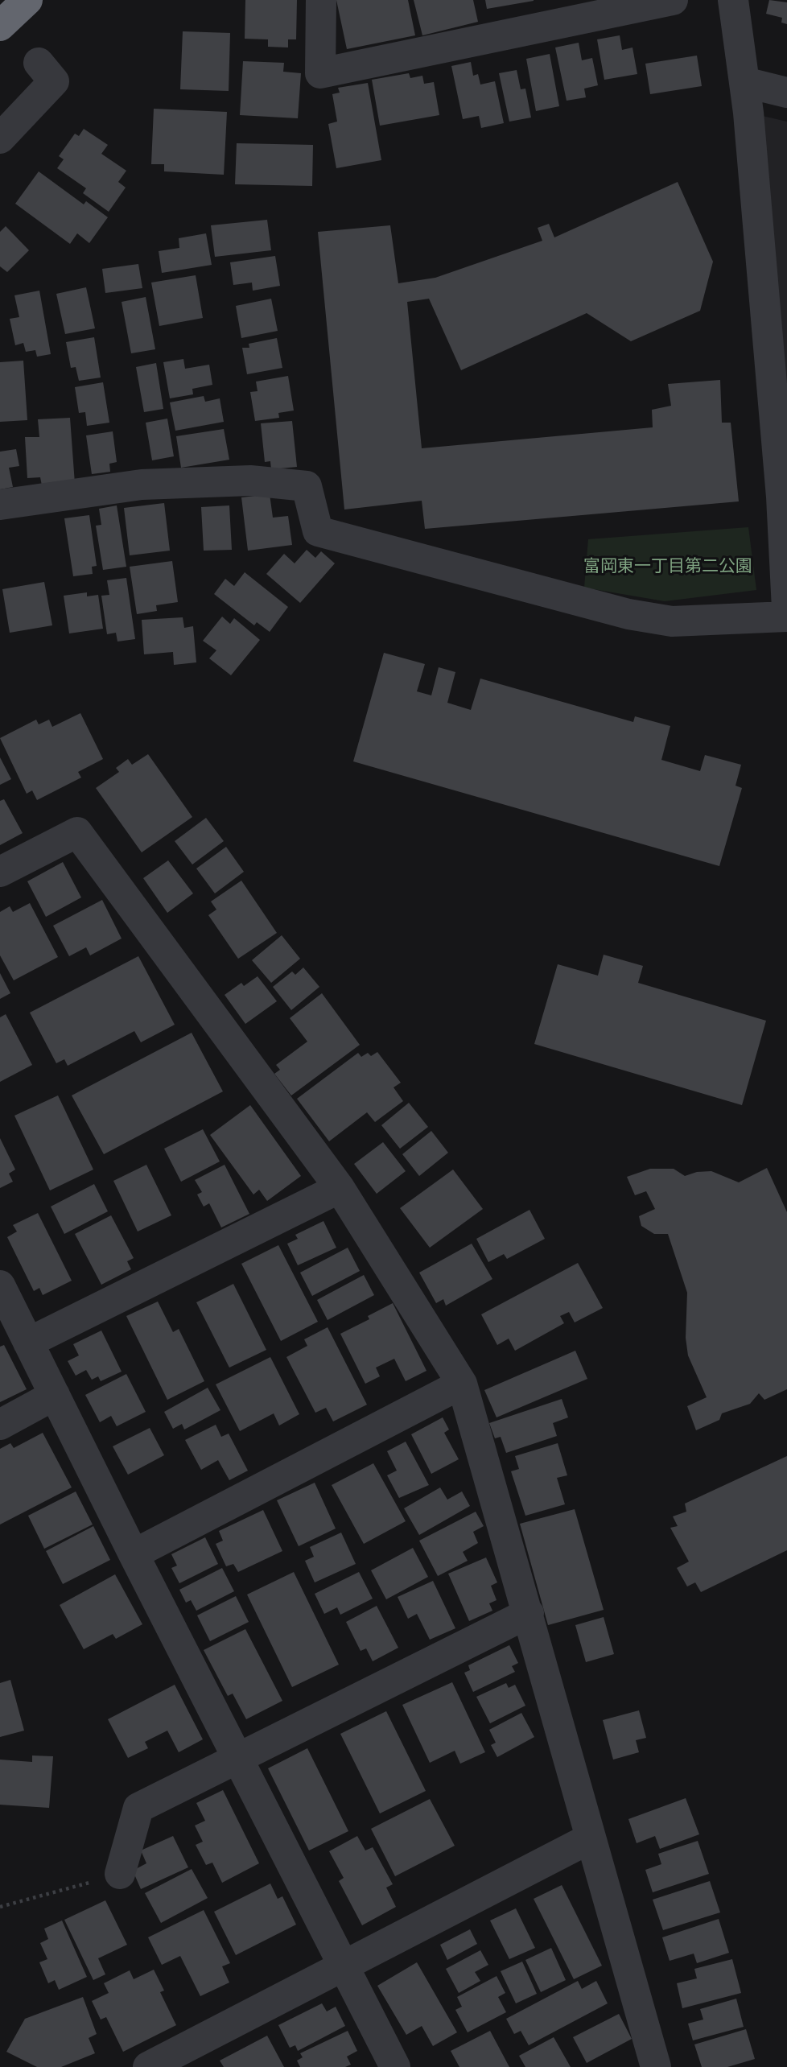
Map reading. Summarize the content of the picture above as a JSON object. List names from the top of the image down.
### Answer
{
  "parks": ["富岡東一丁目第二公園"]
}
